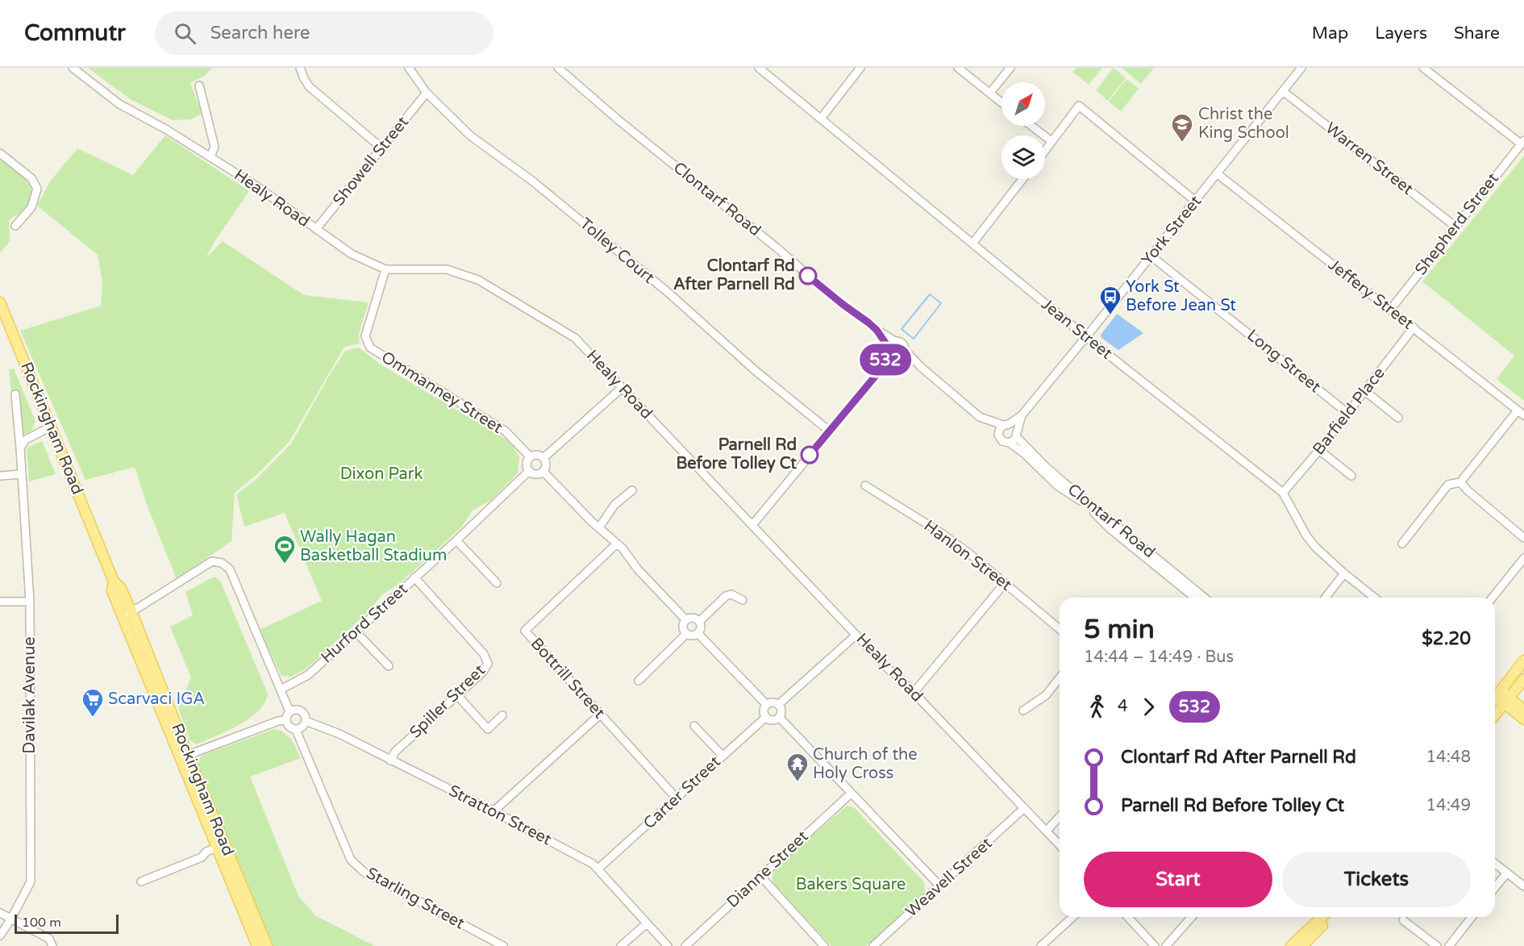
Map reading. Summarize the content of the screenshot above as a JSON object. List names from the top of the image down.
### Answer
{
  "streets": {
    "main road": ["Rockingham Road"],
    "street": [
      "Warren Street",
      "Showell Street",
      "Healy Road",
      "Clontarf Road",
      "Shepherd Street",
      "York Street",
      "Tolley Court",
      "Jeffery Street",
      "Jean Street",
      "Long Street",
      "Ommanney Street",
      "Barfield Place",
      "Hanlon Street",
      "Hurford Street",
      "Bottrill Street",
      "Davilak Avenue",
      "Spiller Street",
      "Carter Street",
      "Stratton Street",
      "Dianne Street",
      "Weavell Street",
      "Starling Street"
    ]
  },
  "crossings": [
    ["Warren Street", "Shepherd Street"],
    ["Warren Street", "York Street"],
    ["Showell Street", "Healy Road"],
    ["Showell Street", "Tolley Court"],
    ["Healy Road", "Ommanney Street"],
    ["Healy Road", "Weavell Street"],
    ["Clontarf Road", "York Street"],
    ["Shepherd Street", "Jeffery Street"],
    ["York Street", "Jeffery Street"],
    ["York Street", "Jean Street"],
    ["York Street", "Long Street"],
    ["Jeffery Street", "Barfield Place"],
    ["Jean Street", "Barfield Place"],
    ["Long Street", "Barfield Place"],
    ["Ommanney Street", "Hurford Street"],
    ["Hurford Street", "Spiller Street"],
    ["Bottrill Street", "Carter Street"],
    ["Spiller Street", "Stratton Street"],
    ["Carter Street", "Stratton Street"],
    ["Stratton Street", "Starling Street"]
  ],
  "parks": ["Dixon Park", "Bakers Square"],
  "places": {
    "school or university": ["Christ the King School"],
    "other": ["Clontarf Rd After Parnell Rd", "Parnell Rd Before Tolley Ct"],
    "bus stop": ["York St Before Jean St"],
    "sports": ["Wally Hagan Basketball Stadium"],
    "supermarket": ["Scarvaci IGA"],
    "temple": ["Church of the Holy Cross"]
  },
  "lines": ["bus line 532"],
  "scale_bar": "100 m",
  "north": "top right",
  "page": {
    "header": "Commutr",
    "search": "Search here",
    "nav": ["Map", "Layers", "Share"],
    "on_map": "532",
    "heading": ["5 min", "14:44 – 14:49 · Bus", "$2.20"],
    "legs": ["4", "532"],
    "list": [
      {
        "name": "Clontarf Rd After Parnell Rd",
        "value": "14:48"
      },
      {
        "name": "Parnell Rd Before Tolley Ct",
        "value": "14:49"
      }
    ],
    "buttons": ["Start", "Tickets"],
    "scale": "100 m"
  }
}
